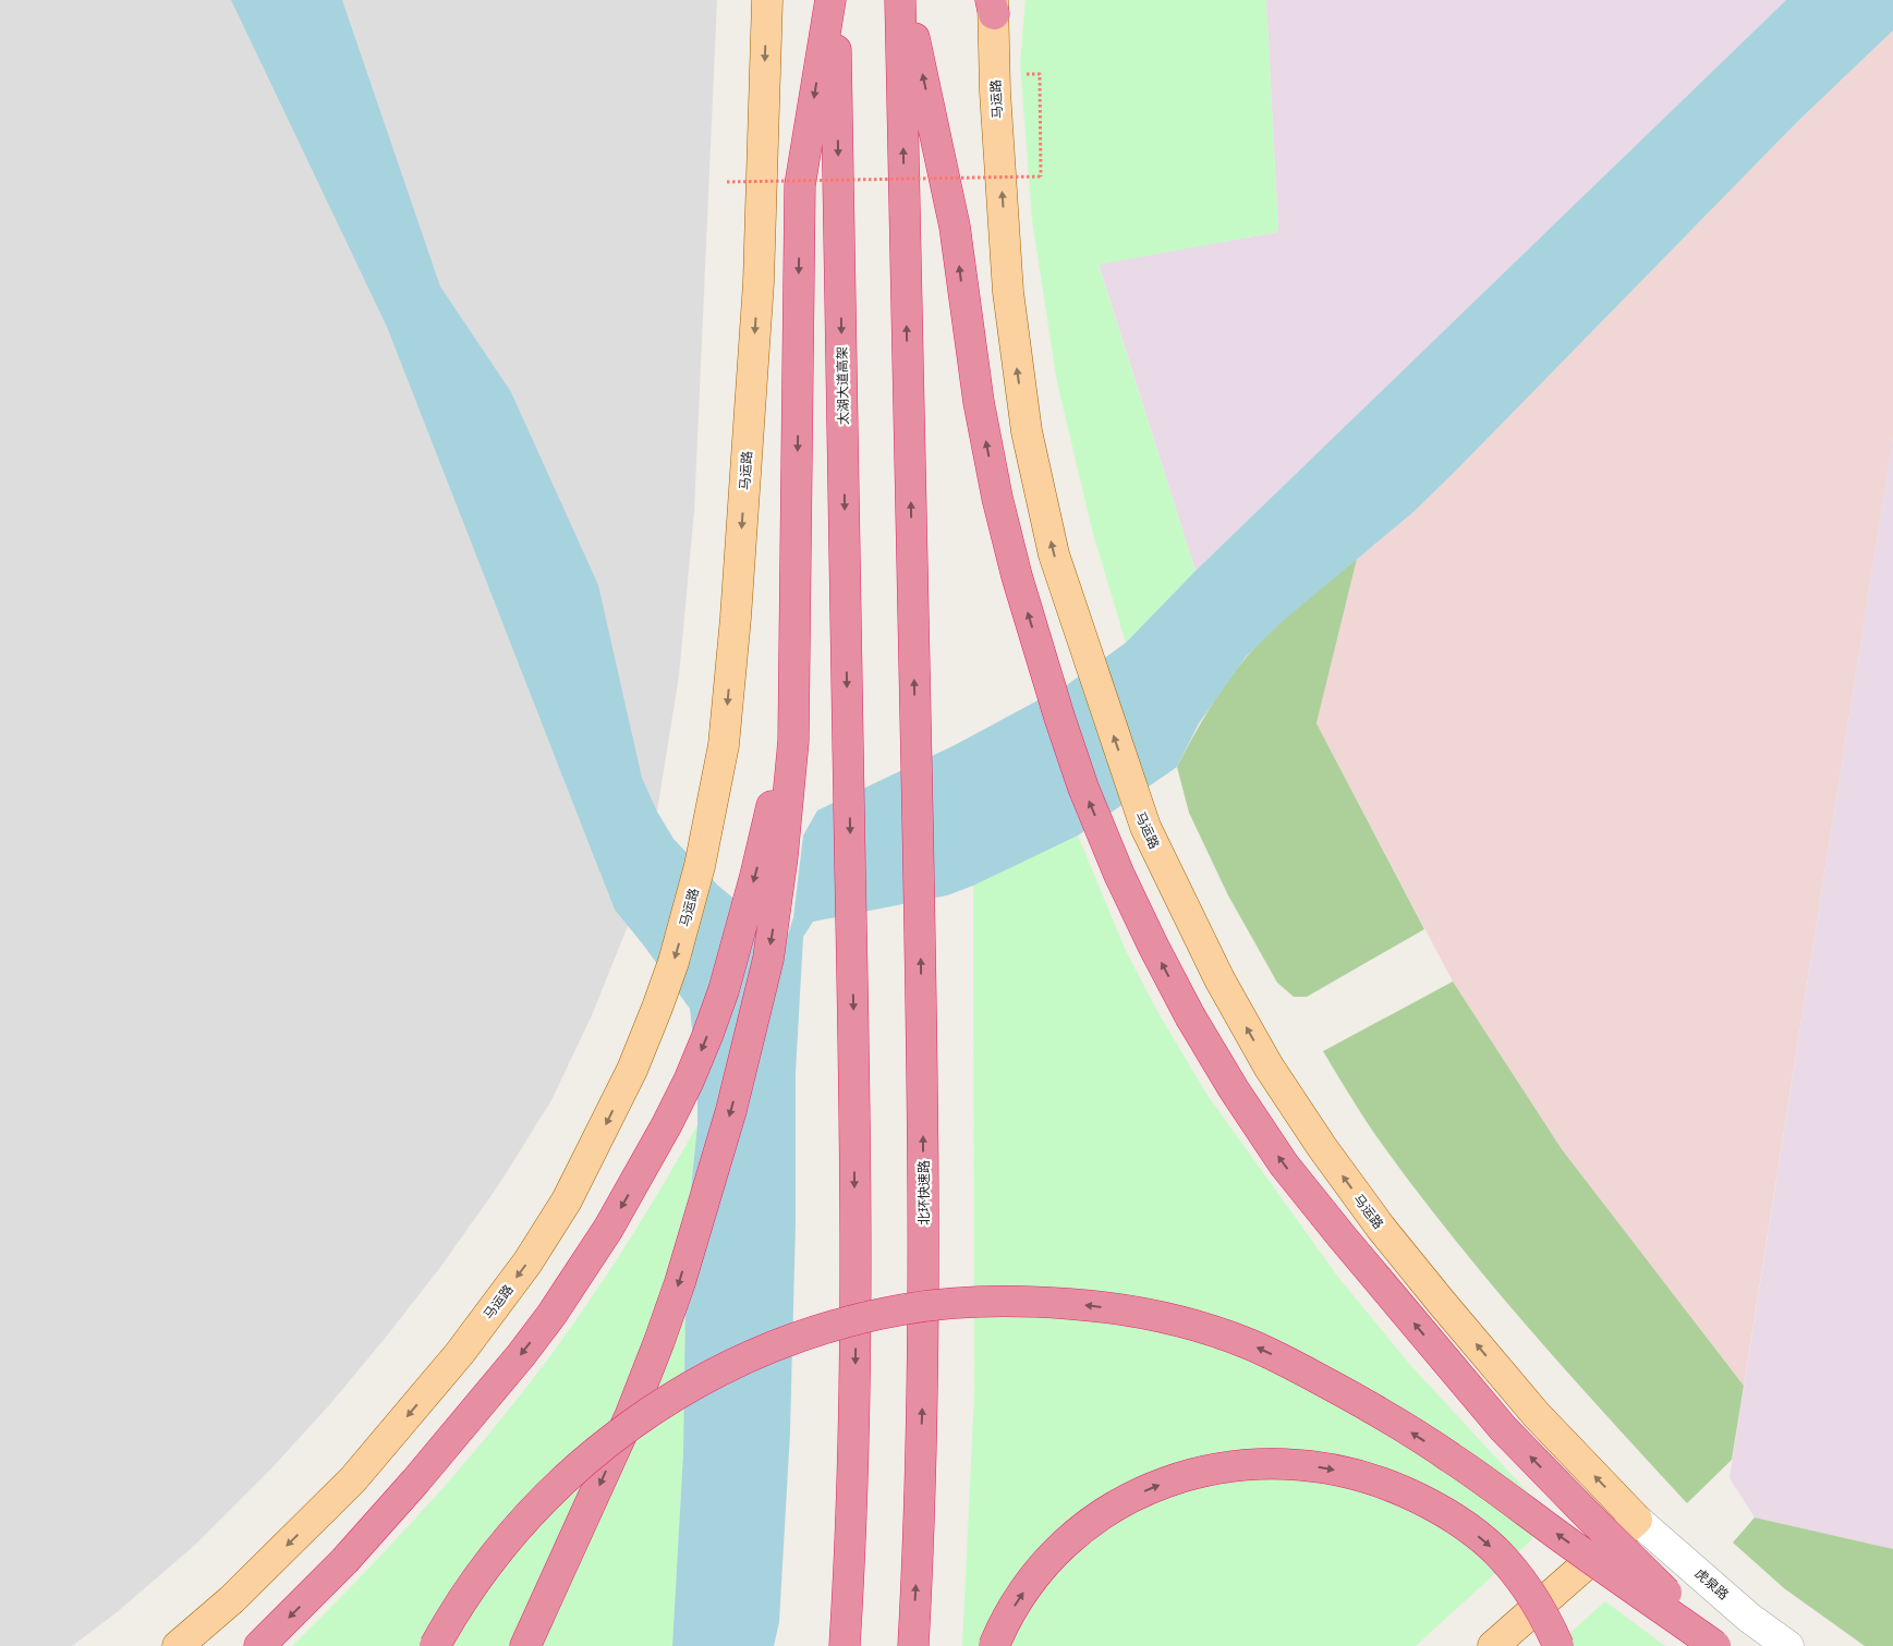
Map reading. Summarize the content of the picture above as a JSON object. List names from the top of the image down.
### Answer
{
  "streets": {
    "highway": ["太湖大道高架", "北环快速路"],
    "main road": ["马运路"],
    "street": ["虎泉路"]
  },
  "crossings": [
    ["马运路", "虎泉路"]
  ]
}
